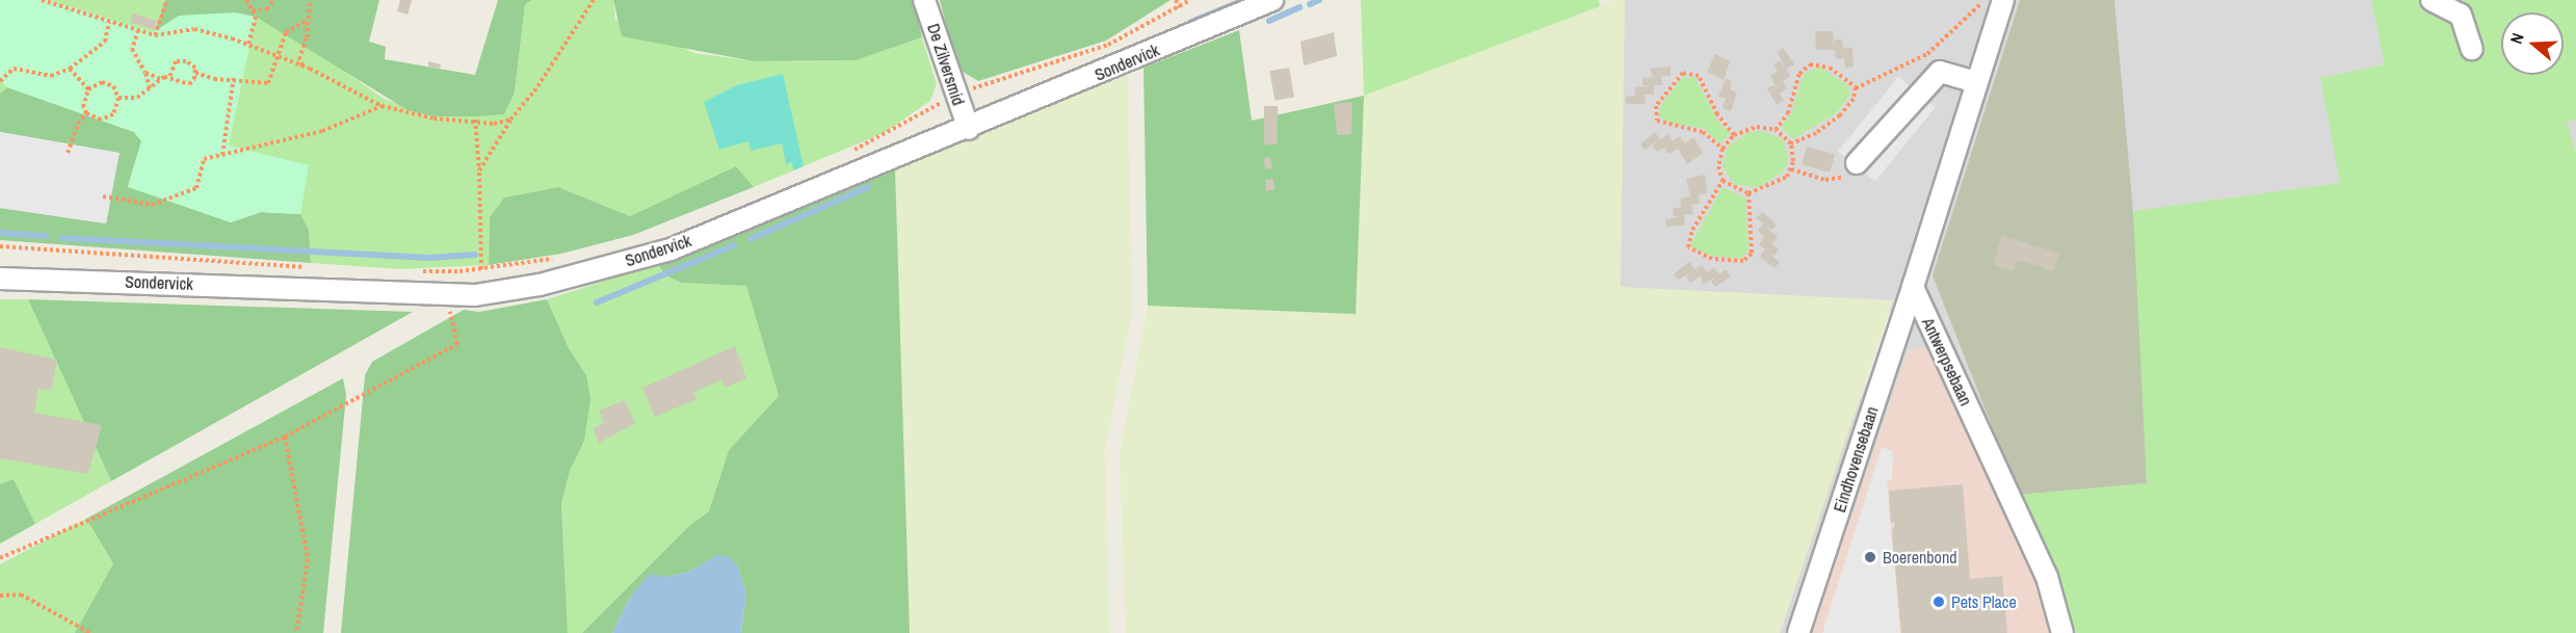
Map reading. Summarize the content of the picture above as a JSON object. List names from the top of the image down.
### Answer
{
  "streets": {
    "street": [
      "Sondervick",
      "De Zilversmid",
      "Antwerpsebaan",
      "Eindhovensebaan"
    ]
  },
  "crossings": [
    ["Sondervick", "De Zilversmid"],
    ["Antwerpsebaan", "Eindhovensebaan"]
  ],
  "places": ["Boerenbond", "Pets Place"],
  "north": "left"
}
